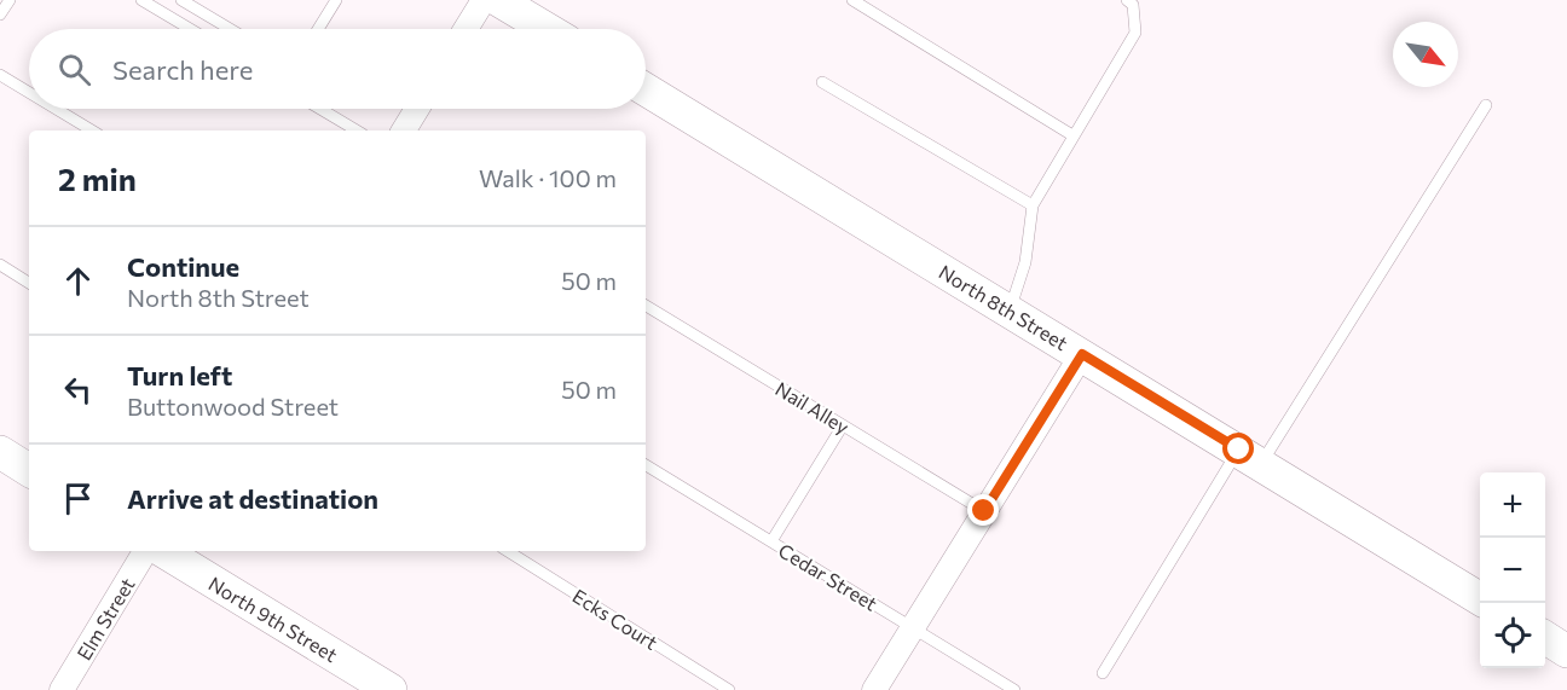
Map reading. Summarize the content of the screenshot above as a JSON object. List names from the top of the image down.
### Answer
{
  "streets": {
    "main road": ["North 8th Street", "North 9th Street"],
    "street": ["Elm Street"],
    "lane": ["Nail Alley", "Cedar Street", "Ecks Court"]
  },
  "north": "bottom right",
  "page": {
    "search": "Search here",
    "heading": ["2 min", "Walk · 100 m"],
    "list": [
      ["Continue", "North 8th Street", "50 m"],
      ["Turn left", "Buttonwood Street", "50 m"],
      "Arrive at destination"
    ],
    "map_buttons": ["+", "−"]
  }
}
